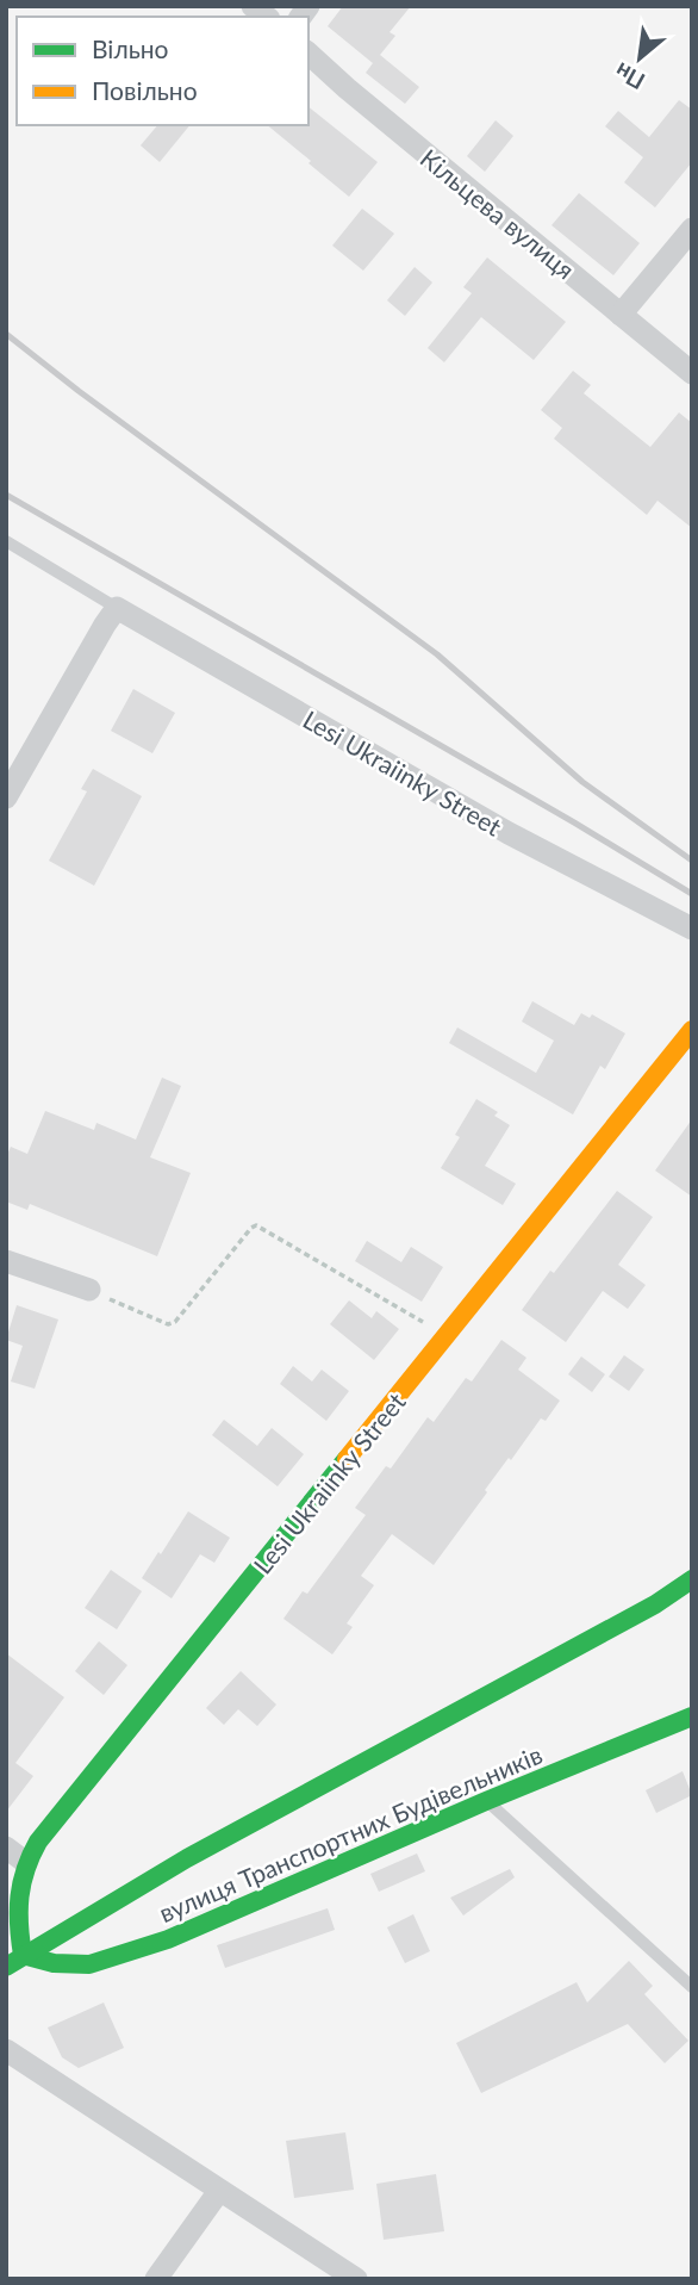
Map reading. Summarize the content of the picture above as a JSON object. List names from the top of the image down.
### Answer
{
  "streets": {
    "street": ["Кільцева вулиця", "Lesi Ukraiinky Street", "вулиця Транспортних Будівельників"]
  },
  "crossings": [
    ["Lesi Ukraiinky Street", "вулиця Транспортних Будівельників"]
  ],
  "legend": ["Вільно", "Повільно"],
  "north": "bottom left"
}
